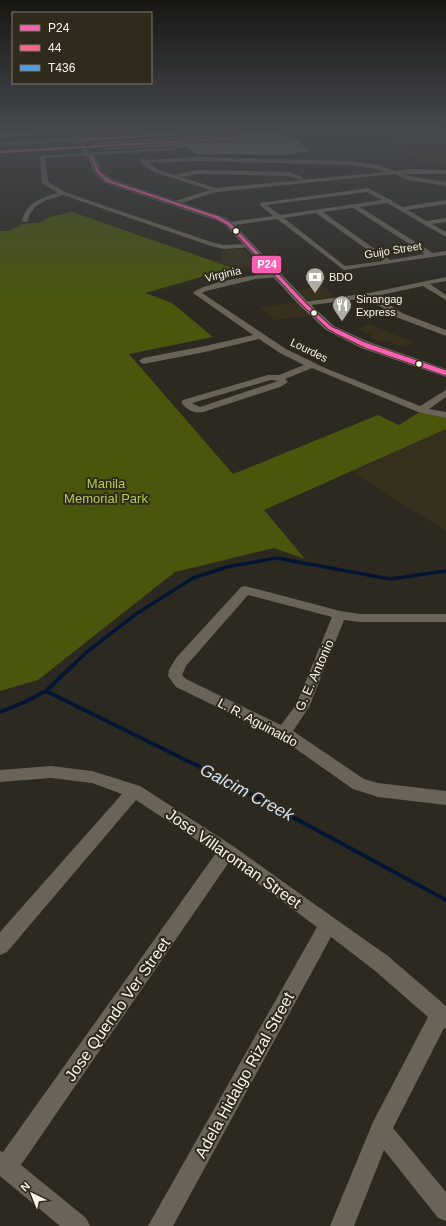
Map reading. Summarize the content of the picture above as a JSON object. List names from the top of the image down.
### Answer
{
  "streets": {
    "street": [
      "Guijo Street",
      "Virginia",
      "Lourdes",
      "G. E. Antonio",
      "L. R. Aguinaldo",
      "Jose Villaroman Street",
      "Jose Quendo Ver Street",
      "Adela Hidalgo Rizal Street"
    ]
  },
  "crossings": [
    ["Virginia", "Lourdes"],
    ["G. E. Antonio", "L. R. Aguinaldo"],
    ["Jose Villaroman Street", "Jose Quendo Ver Street"],
    ["Jose Villaroman Street", "Adela Hidalgo Rizal Street"]
  ],
  "water": ["Galcim Creek"],
  "parks": ["Manila Memorial Park"],
  "places": {
    "bank": ["BDO"],
    "restaurant": ["Sinangag Express"]
  },
  "lines": ["transit line P24"],
  "legend": ["P24", "44", "T436"],
  "north": "top left"
}
